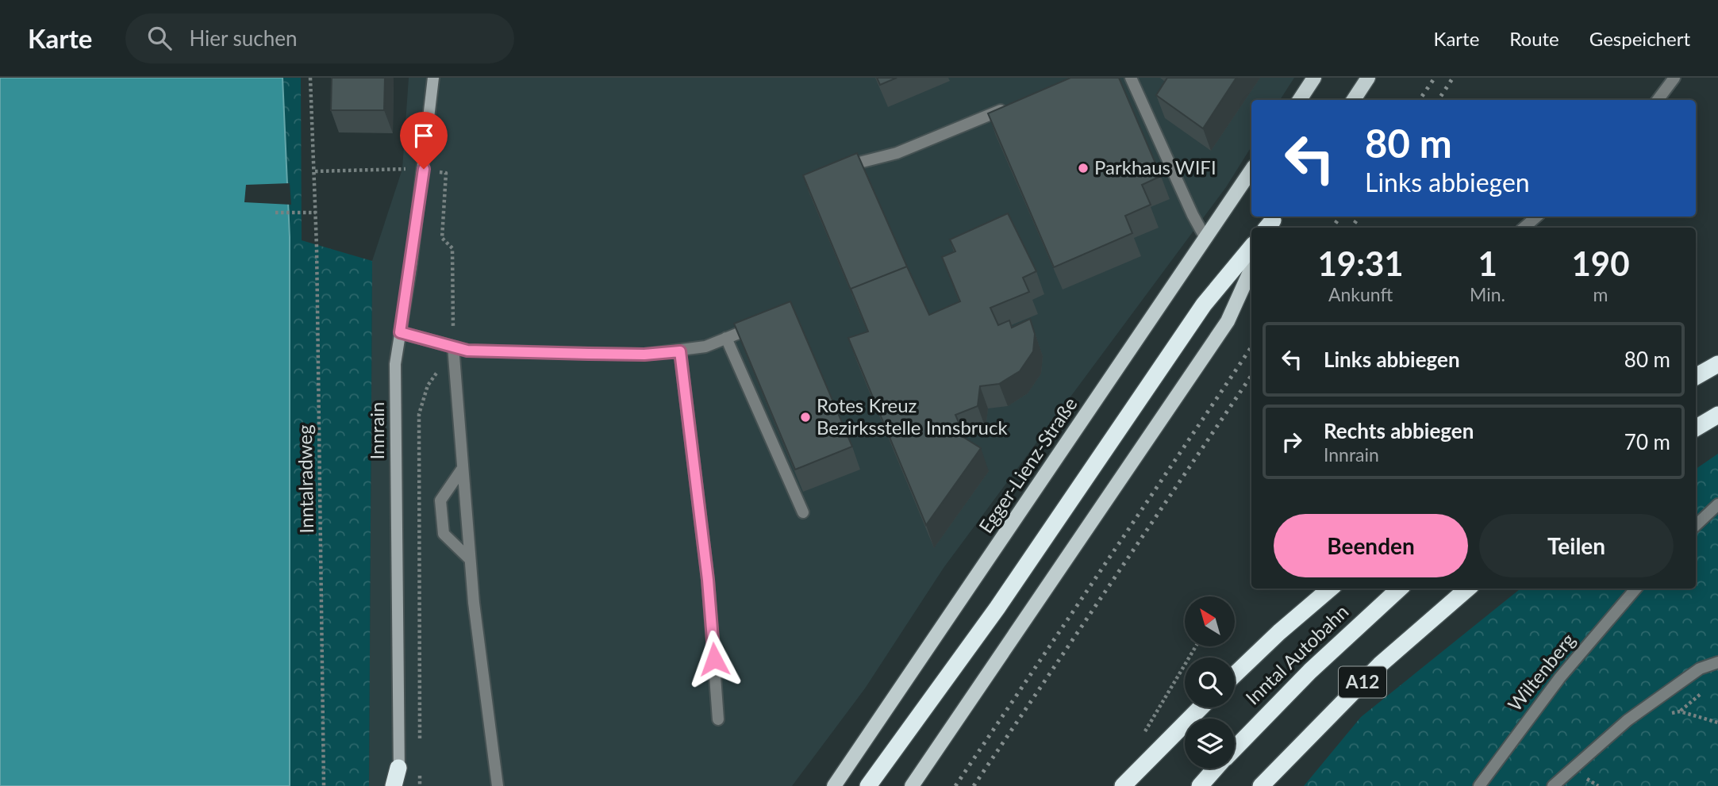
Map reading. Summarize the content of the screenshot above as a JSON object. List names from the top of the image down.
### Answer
{
  "streets": {
    "highway": ["Inntal Autobahn", "A12"],
    "main road": ["Innrain", "Egger-Lienz-Straße"],
    "street": ["Wiltenberg"],
    "path": ["Inntalradweg"]
  },
  "places": ["Parkhaus WIFI", "Rotes Kreuz Bezirksstelle Innsbruck"],
  "north": "top left",
  "page": {
    "header": "Karte",
    "search": "Hier suchen",
    "nav": ["Karte", "Route", "Gespeichert"],
    "turn": ["80 m", "Links abbiegen"],
    "eta": [
      "19:31",
      "Ankunft",
      "1",
      "Min.",
      "190",
      "m"
    ],
    "list": [
      {
        "name": "Links abbiegen",
        "value": "80 m"
      },
      {
        "name": "Rechts abbiegen",
        "note": "Innrain",
        "value": "70 m"
      }
    ],
    "buttons": ["Beenden", "Teilen"]
  }
}
